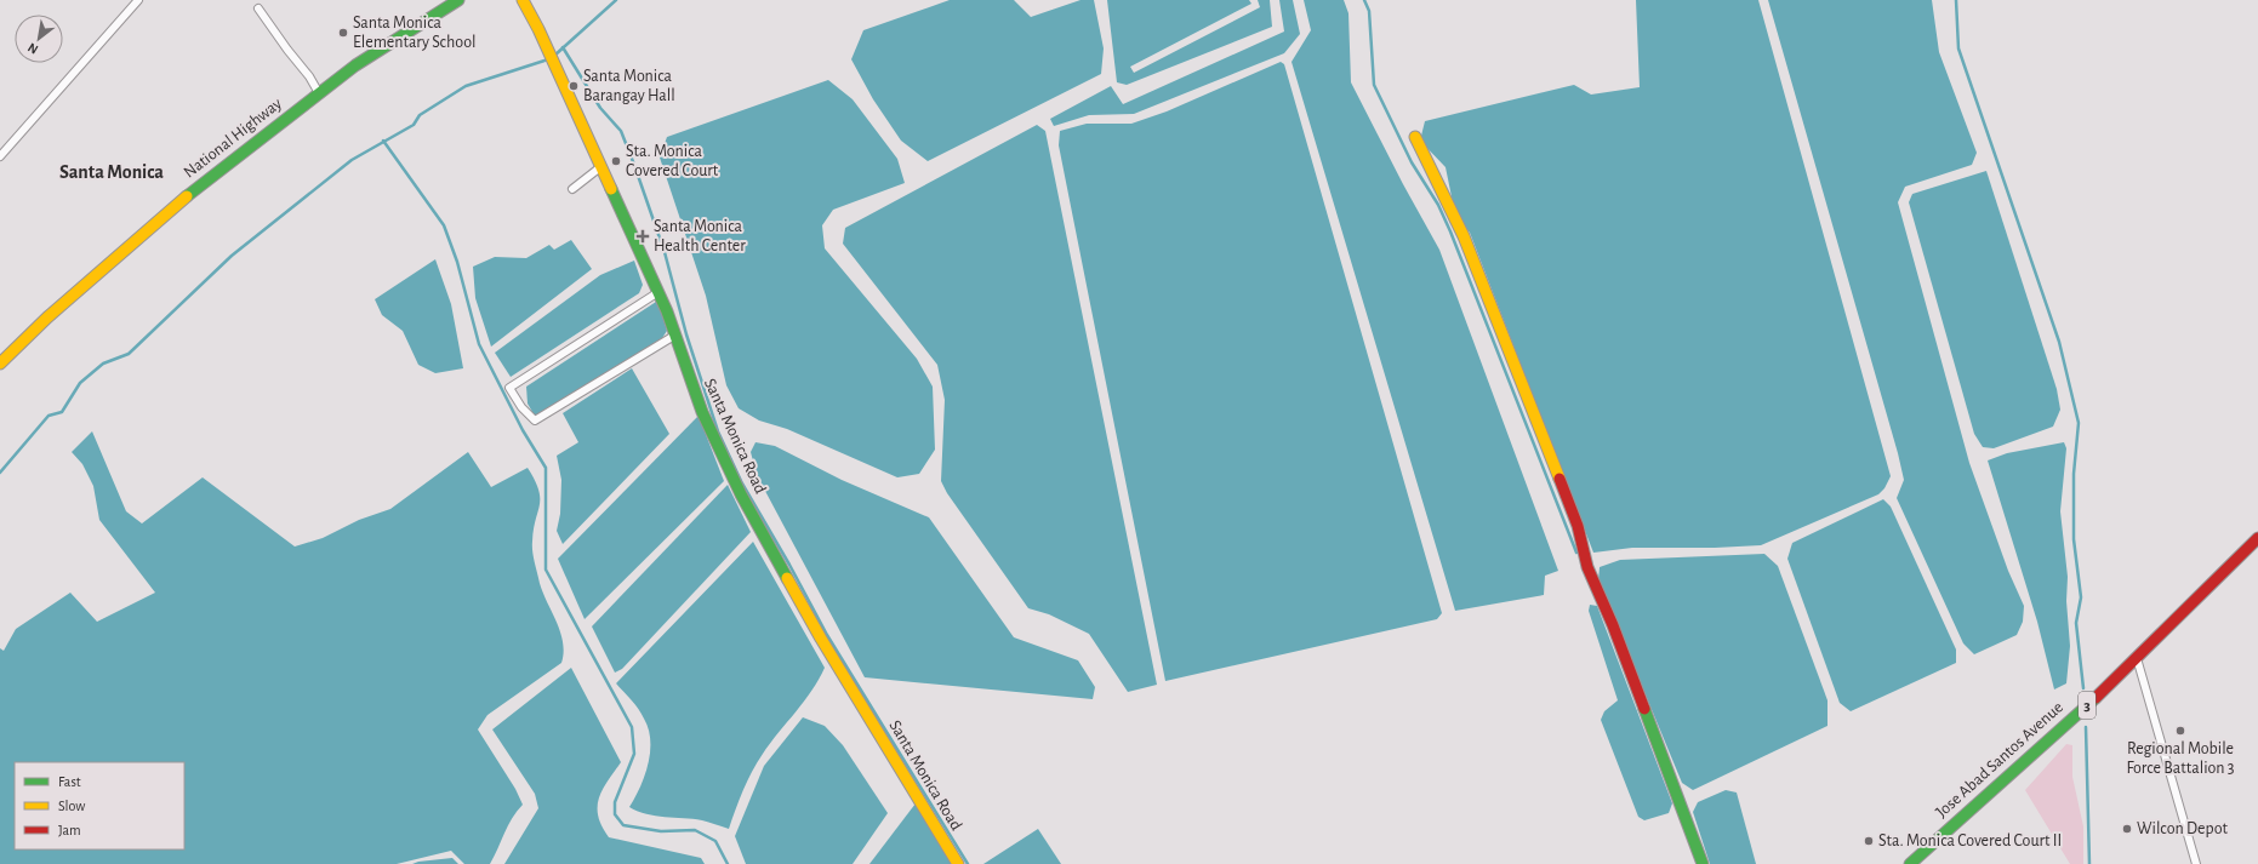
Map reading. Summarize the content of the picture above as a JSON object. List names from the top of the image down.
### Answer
{
  "streets": {
    "main road": [
      "National Highway",
      "Santa Monica Road",
      "3",
      "Jose Abad Santos Avenue"
    ]
  },
  "districts": ["Santa Monica"],
  "places": {
    "other": [
      "Santa Monica Elementary School",
      "Santa Monica Barangay Hall",
      "Sta. Monica Covered Court",
      "Regional Mobile Force Battalion 3",
      "Wilcon Depot",
      "Sta. Monica Covered Court II"
    ],
    "health": ["Santa Monica Health Center"]
  },
  "legend": ["Fast", "Slow", "Jam"],
  "north": "bottom left"
}
